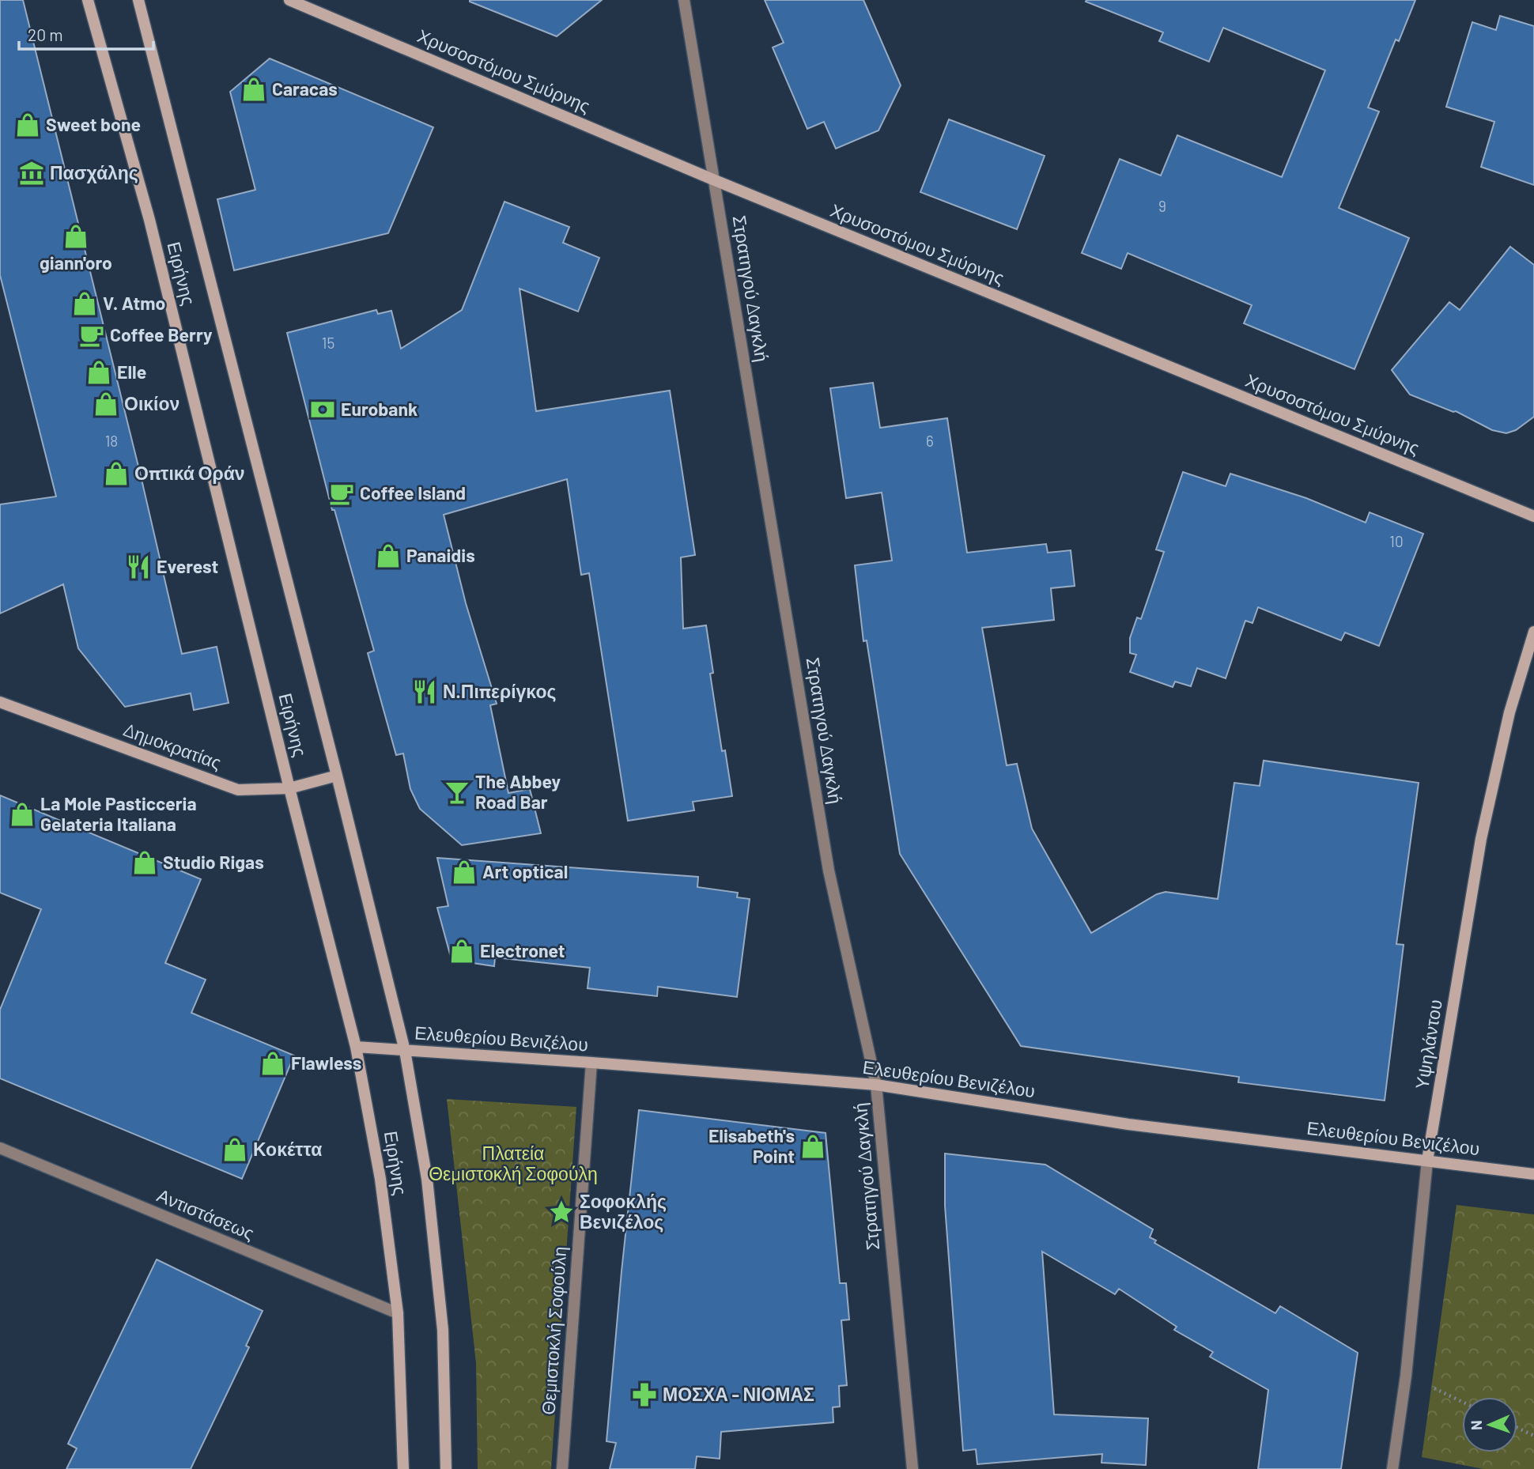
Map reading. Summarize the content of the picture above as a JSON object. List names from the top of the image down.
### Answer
{
  "streets": {
    "street": [
      "Χρυσοστόμου Σμύρνης",
      "Ειρήνης",
      "Στρατηγού Δαγκλή",
      "Δημοκρατίας",
      "Ελευθερίου Βενιζέλου",
      "Υψηλάντου",
      "Αντιστάσεως",
      "Θεμιστοκλή Σοφούλη"
    ]
  },
  "crossings": [
    ["Χρυσοστόμου Σμύρνης", "Στρατηγού Δαγκλή"],
    ["Ειρήνης", "Δημοκρατίας"],
    ["Ειρήνης", "Ελευθερίου Βενιζέλου"],
    ["Ειρήνης", "Αντιστάσεως"],
    ["Στρατηγού Δαγκλή", "Ελευθερίου Βενιζέλου"],
    ["Ελευθερίου Βενιζέλου", "Υψηλάντου"],
    ["Ελευθερίου Βενιζέλου", "Θεμιστοκλή Σοφούλη"]
  ],
  "parks": ["Πλατεία Θεμιστοκλή Σοφούλη"],
  "places": {
    "shop": [
      "Caracas",
      "Sweet bone",
      "giann'oro",
      "V. Atmo",
      "Elle",
      "Οικίον",
      "Οπτικά Οράν",
      "Panaidis",
      "La Mole Pasticceria Gelateria Italiana",
      "Studio Rigas",
      "Art optical",
      "Electronet",
      "Flawless",
      "Elisabeth's Point",
      "Κοκέττα"
    ],
    "museum": ["Πασχάλης"],
    "cafe": ["Coffee Berry", "Coffee Island"],
    "bank": ["Eurobank"],
    "restaurant": ["Everest", "Ν.Πιπερίγκος"],
    "bar": ["The Abbey Road Bar"],
    "place": ["Σοφοκλής Βενιζέλος"],
    "pharmacy": ["ΜΟΣΧΑ - ΝΙΟΜΑΣ"]
  },
  "house_numbers": [
    "9",
    "15",
    "18",
    "6",
    "10"
  ],
  "scale_bar": "20 m",
  "north": "left"
}
